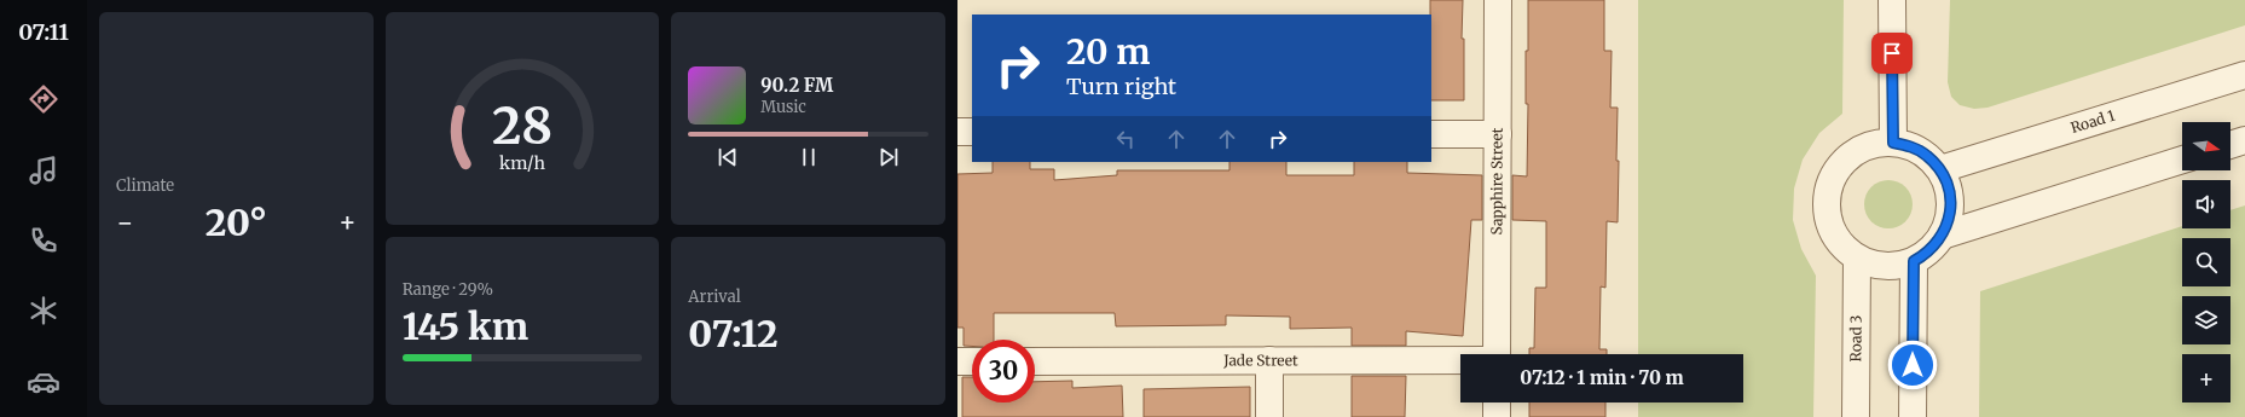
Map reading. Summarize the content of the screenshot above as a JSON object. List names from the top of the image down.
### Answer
{
  "streets": {
    "street": [
      "Road 1",
      "Sapphire Street",
      "Road 3",
      "Jade Street"
    ]
  },
  "crossings": [
    ["Road 1", "Road 3"]
  ],
  "north": "right",
  "page": {
    "tabs": "07:11",
    "tile": [
      "Climate",
      ["Range · 29%", "145 km"],
      ["Arrival", "07:12"]
    ],
    "turn": ["20 m", "Turn right"],
    "song": ["90.2 FM", "Music"],
    "map_buttons": "+",
    "heat": ["−", "20°", "+"],
    "limit": "30",
    "trip": "07:12 · 1 min · 70 m",
    "gauge": ["28", "km/h"]
  }
}
